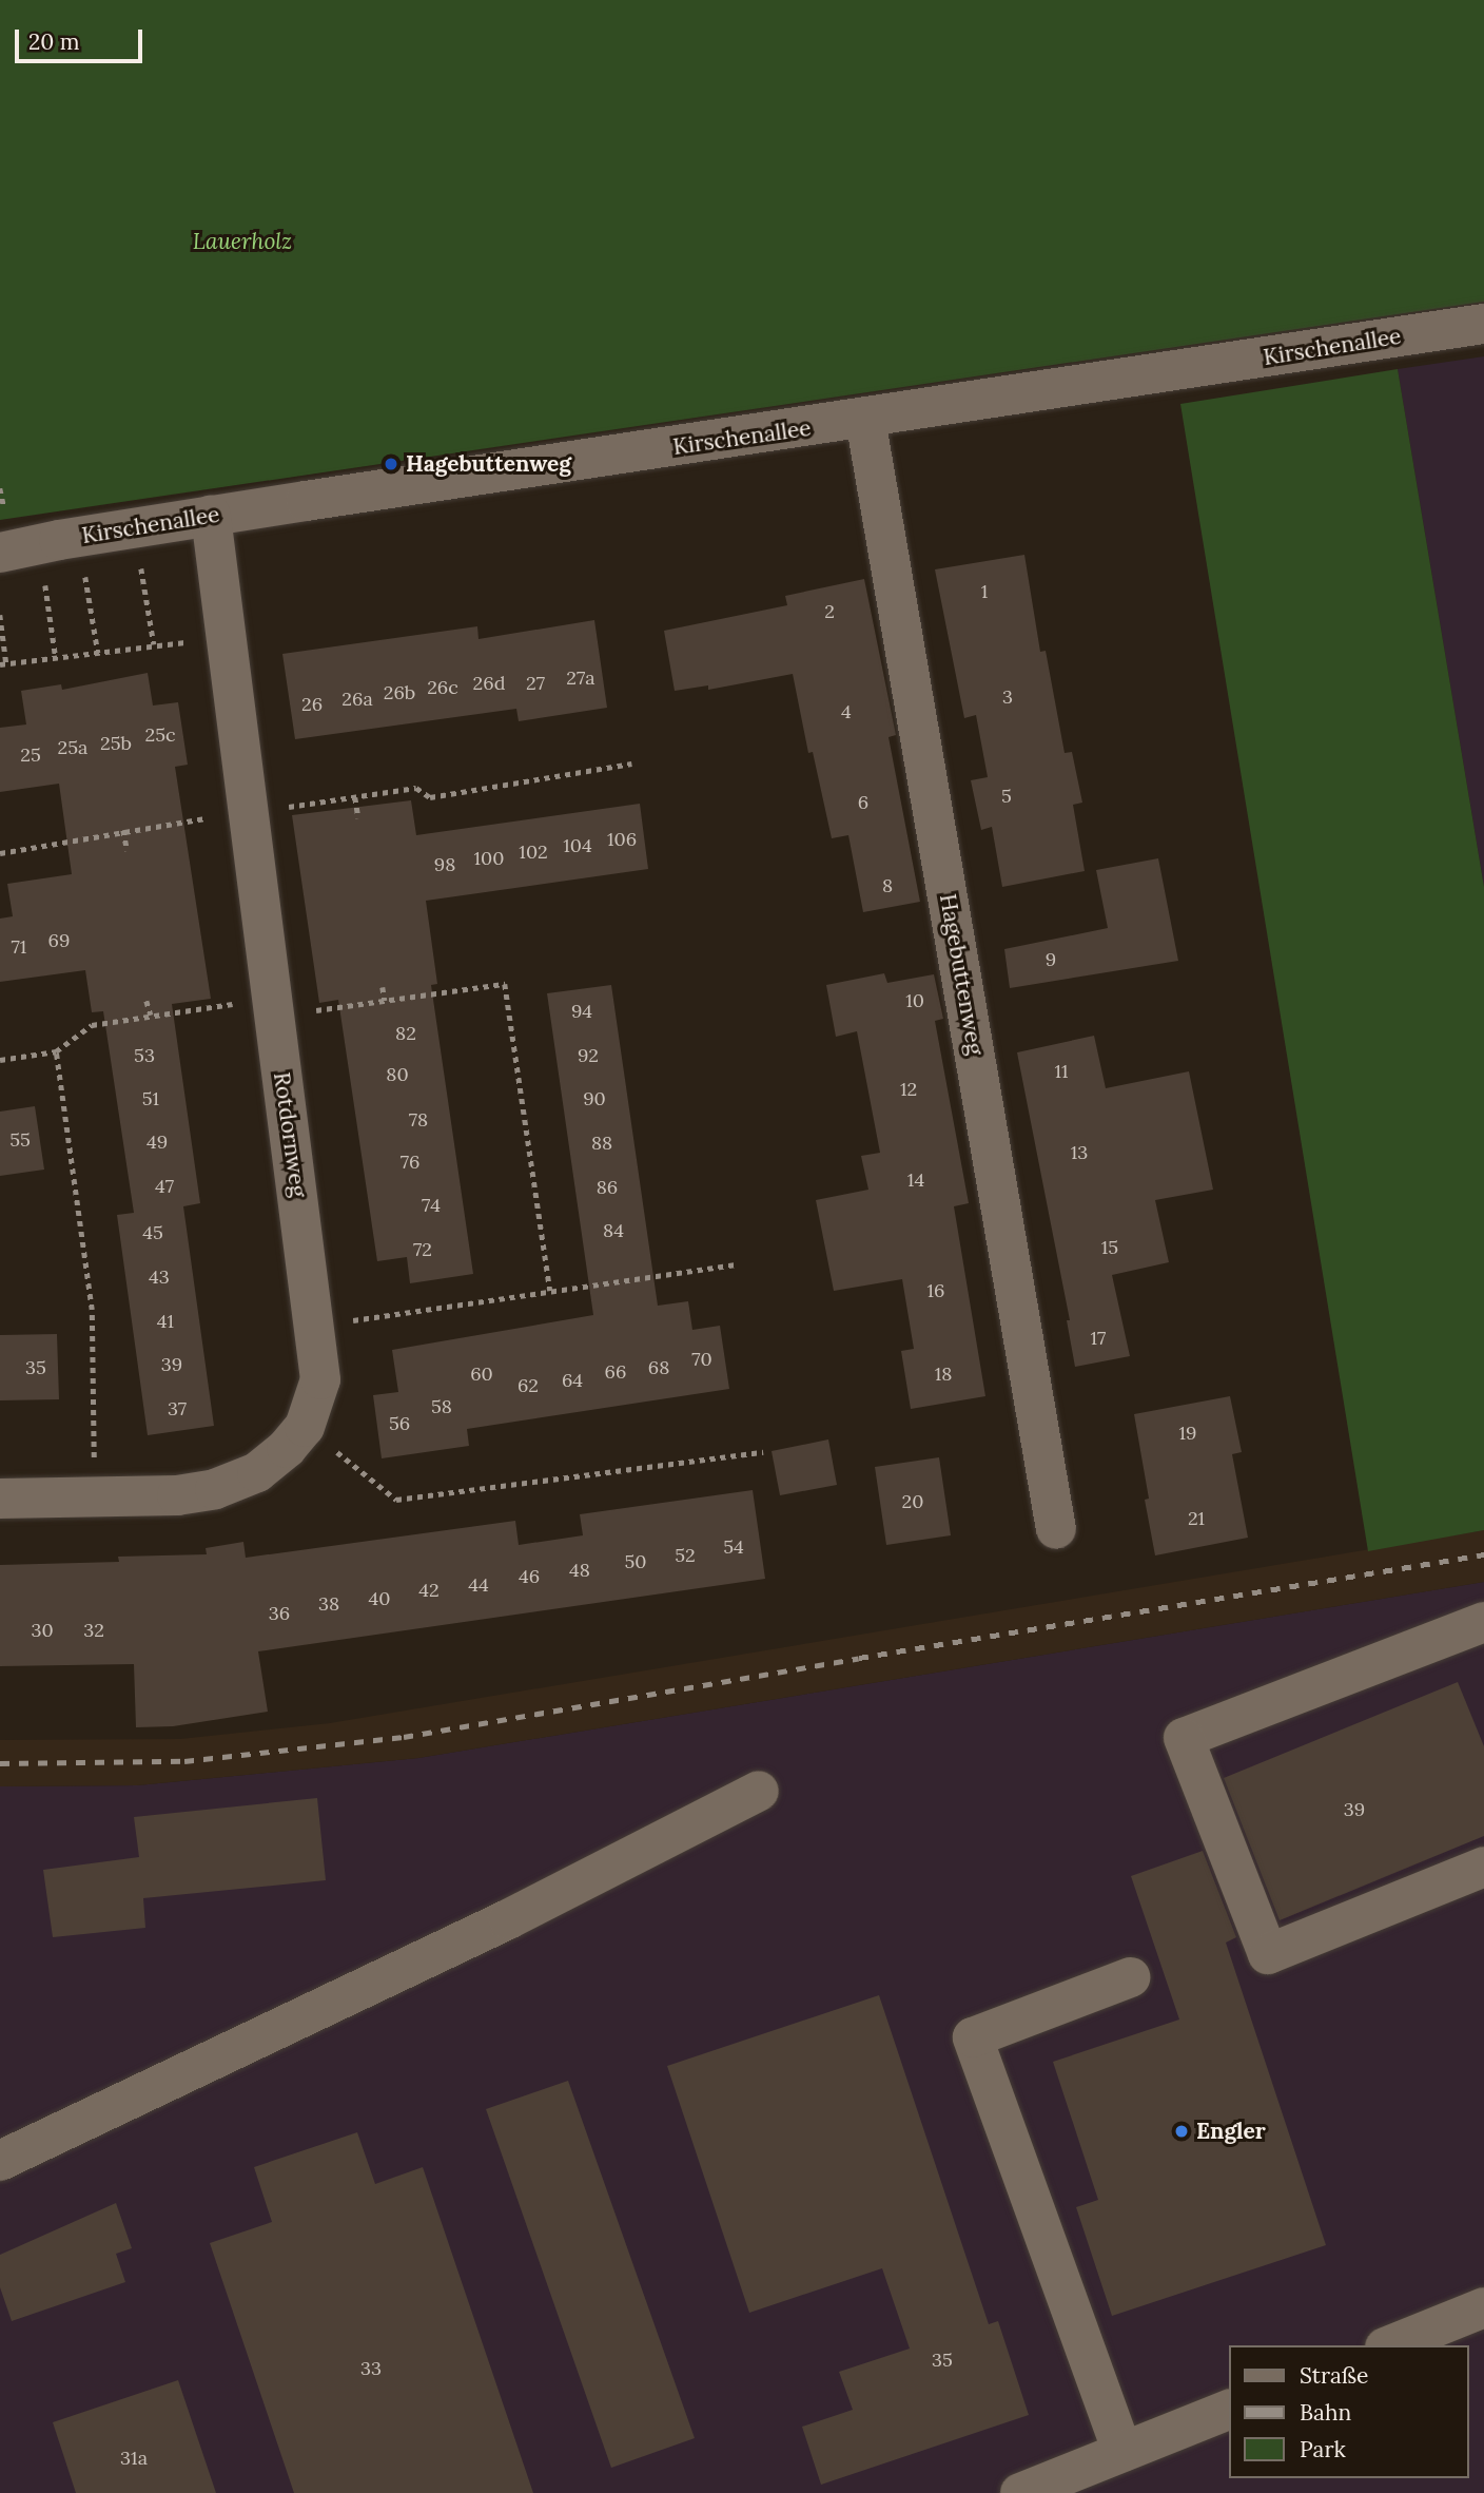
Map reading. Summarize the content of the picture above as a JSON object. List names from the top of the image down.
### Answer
{
  "streets": {
    "street": ["Kirschenallee", "Hagebuttenweg", "Rotdornweg"]
  },
  "crossings": [
    ["Kirschenallee", "Hagebuttenweg"],
    ["Kirschenallee", "Rotdornweg"]
  ],
  "parks": ["Lauerholz"],
  "places": ["Hagebuttenweg", "Engler"],
  "house_numbers": [
    "1",
    "2",
    "27a",
    "26d",
    "27",
    "26c",
    "26b",
    "3",
    "26a",
    "26",
    "4",
    "25c",
    "25b",
    "25a",
    "25",
    "5",
    "6",
    "106",
    "104",
    "102",
    "100",
    "98",
    "8",
    "69",
    "71",
    "9",
    "10",
    "94",
    "82",
    "53",
    "92",
    "11",
    "80",
    "12",
    "51",
    "90",
    "78",
    "55",
    "49",
    "88",
    "13",
    "76",
    "14",
    "47",
    "86",
    "74",
    "84",
    "45",
    "15",
    "72",
    "43",
    "16",
    "41",
    "17",
    "70",
    "39",
    "35",
    "68",
    "66",
    "60",
    "18",
    "64",
    "62",
    "58",
    "37",
    "56",
    "19",
    "20",
    "21",
    "54",
    "52",
    "50",
    "48",
    "46",
    "44",
    "42",
    "40",
    "38",
    "36",
    "30",
    "32",
    "39",
    "35",
    "33",
    "31a"
  ],
  "legend": ["Straße", "Bahn", "Park"],
  "scale_bar": "20 m"
}
